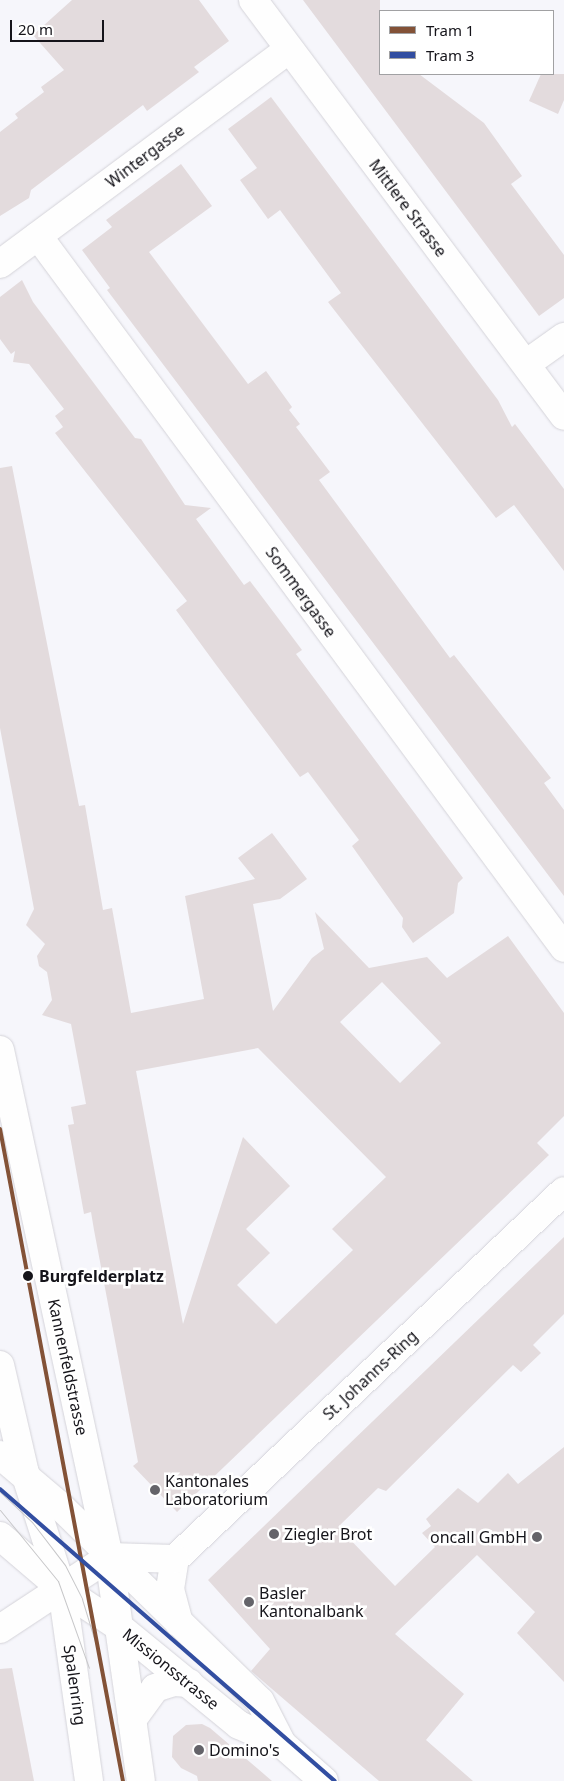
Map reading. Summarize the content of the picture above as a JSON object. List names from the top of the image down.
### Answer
{
  "streets": {
    "street": [
      "Wintergasse",
      "Mittlere Strasse",
      "Sommergasse",
      "Kannenfeldstrasse",
      "St. Johanns-Ring",
      "Missionsstrasse",
      "Spalenring"
    ]
  },
  "crossings": [
    ["Wintergasse", "Mittlere Strasse"],
    ["Wintergasse", "Sommergasse"],
    ["Kannenfeldstrasse", "Missionsstrasse"],
    ["Missionsstrasse", "Spalenring"]
  ],
  "places": [
    "Burgfelderplatz",
    "Kantonales Laboratorium",
    "Ziegler Brot",
    "oncall GmbH",
    "Basler Kantonalbank",
    "Domino's"
  ],
  "lines": ["tram line 1", "tram line 3"],
  "legend": ["Tram 1", "Tram 3"],
  "scale_bar": "20 m"
}
